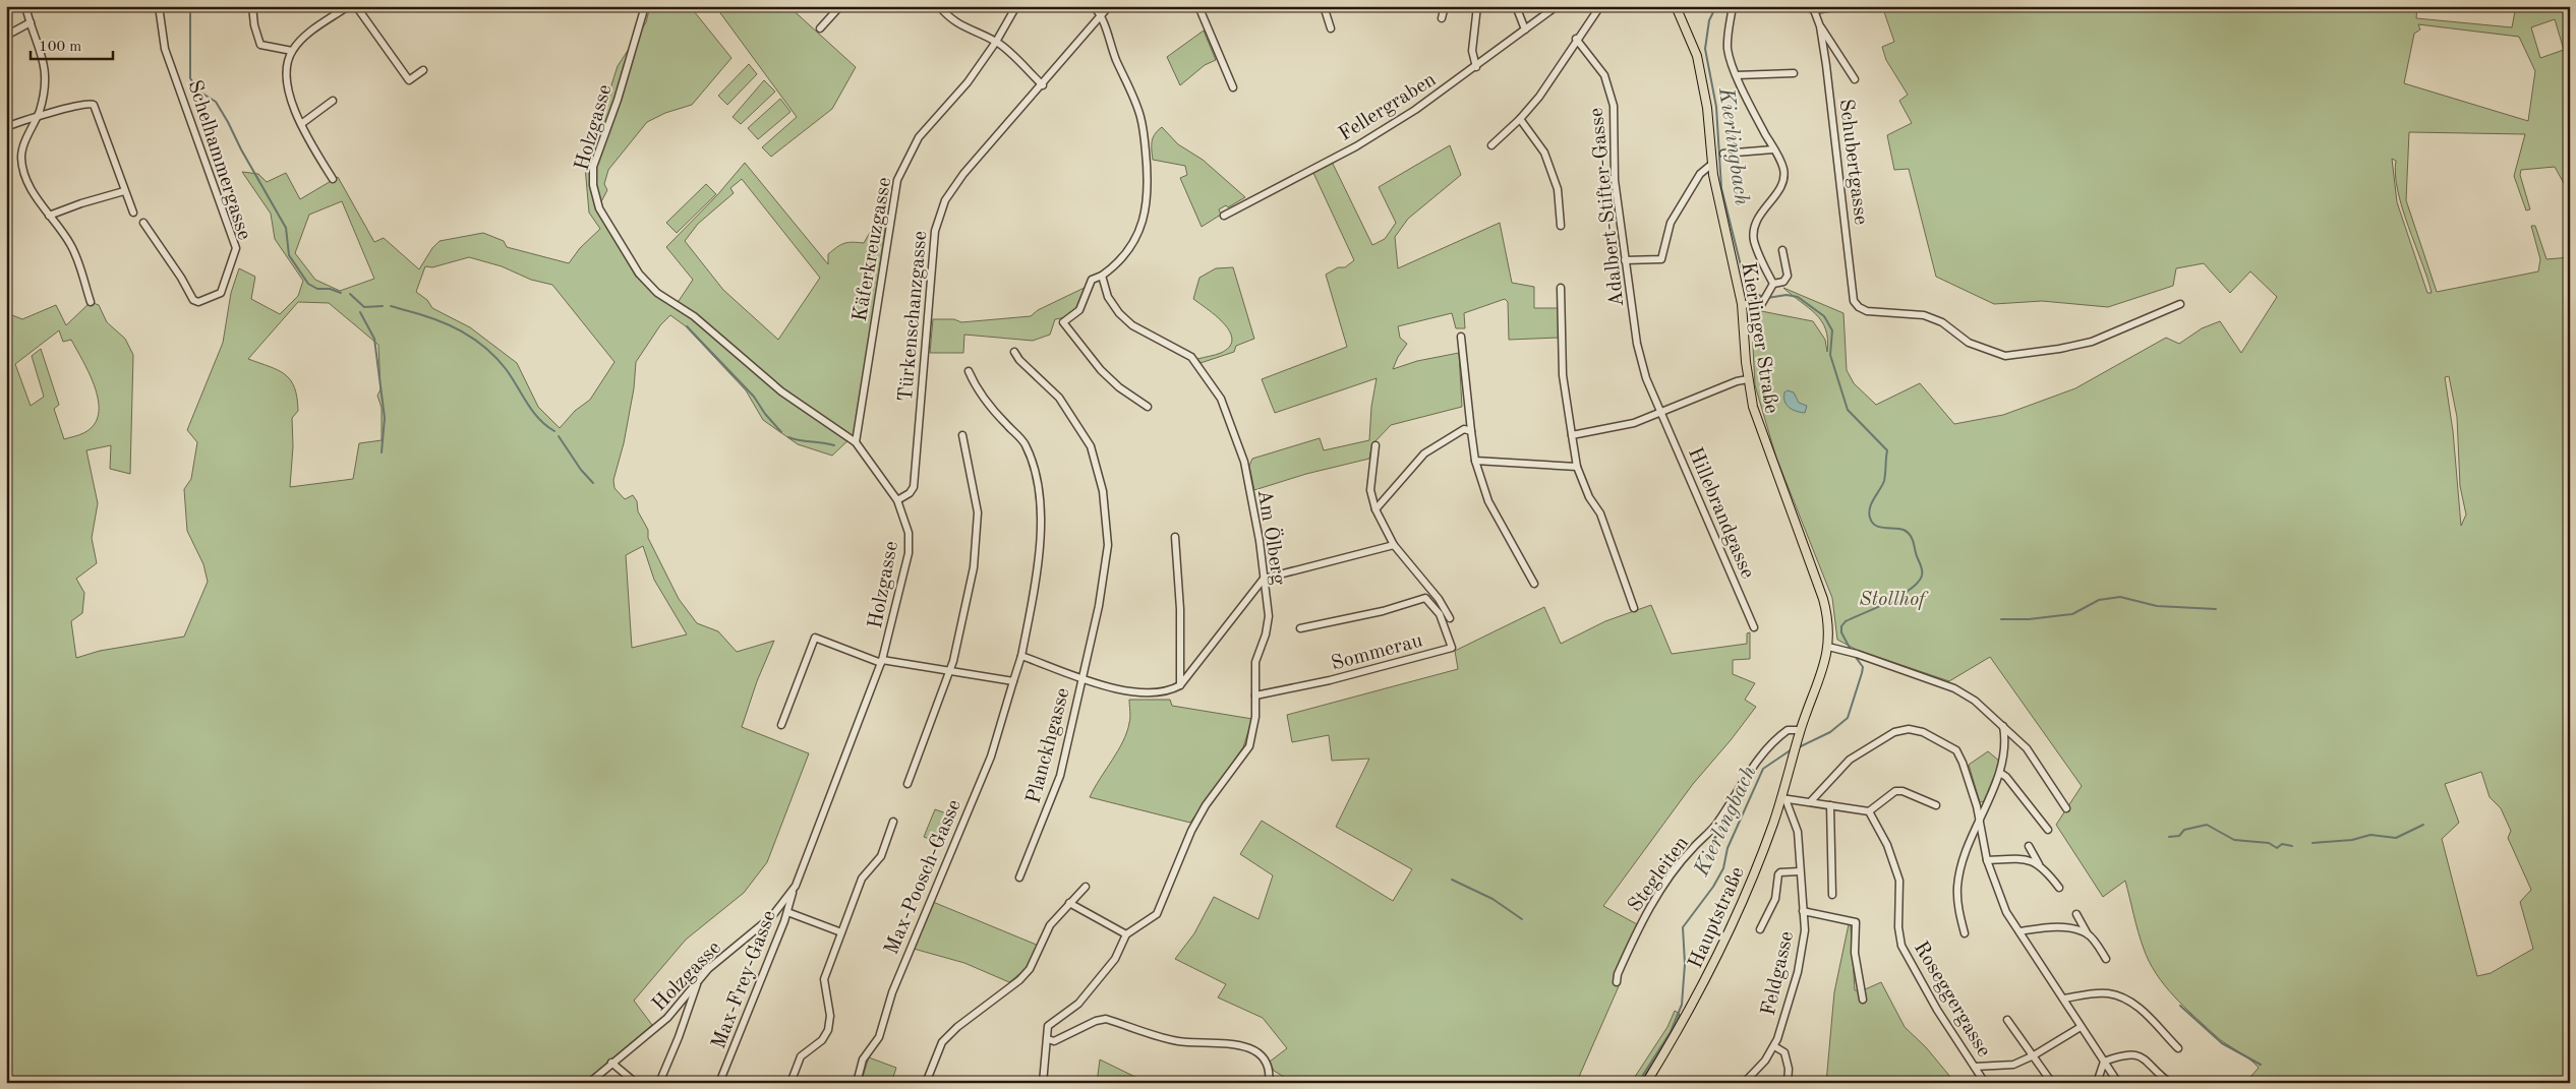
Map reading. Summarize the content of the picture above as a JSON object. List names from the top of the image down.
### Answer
{
  "streets": {
    "main road": ["Kierlinger Straße", "Hauptstraße"],
    "street": [
      "Fellergraben",
      "Holzgasse",
      "Schelhammergasse",
      "Schubertgasse",
      "Adalbert-Stifter-Gasse",
      "Käferkreuzgasse",
      "Türkenschanzgasse",
      "Hillebrandgasse",
      "Am Ölberg",
      "Sommerau",
      "Planckhgasse",
      "Stegleiten",
      "Max-Poosch-Gasse",
      "Feldgasse",
      "Max-Frey-Gasse",
      "Roseggergasse"
    ]
  },
  "crossings": [
    ["Holzgasse", "Käferkreuzgasse"],
    ["Holzgasse", "Türkenschanzgasse"],
    ["Holzgasse", "Max-Frey-Gasse"],
    ["Adalbert-Stifter-Gasse", "Hillebrandgasse"],
    ["Kierlinger Straße", "Stegleiten"],
    ["Kierlinger Straße", "Hauptstraße"],
    ["Am Ölberg", "Sommerau"],
    ["Hauptstraße", "Feldgasse"]
  ],
  "water": ["Kierlingbach"],
  "parks": ["Stollhof"],
  "scale_bar": "100 m"
}
